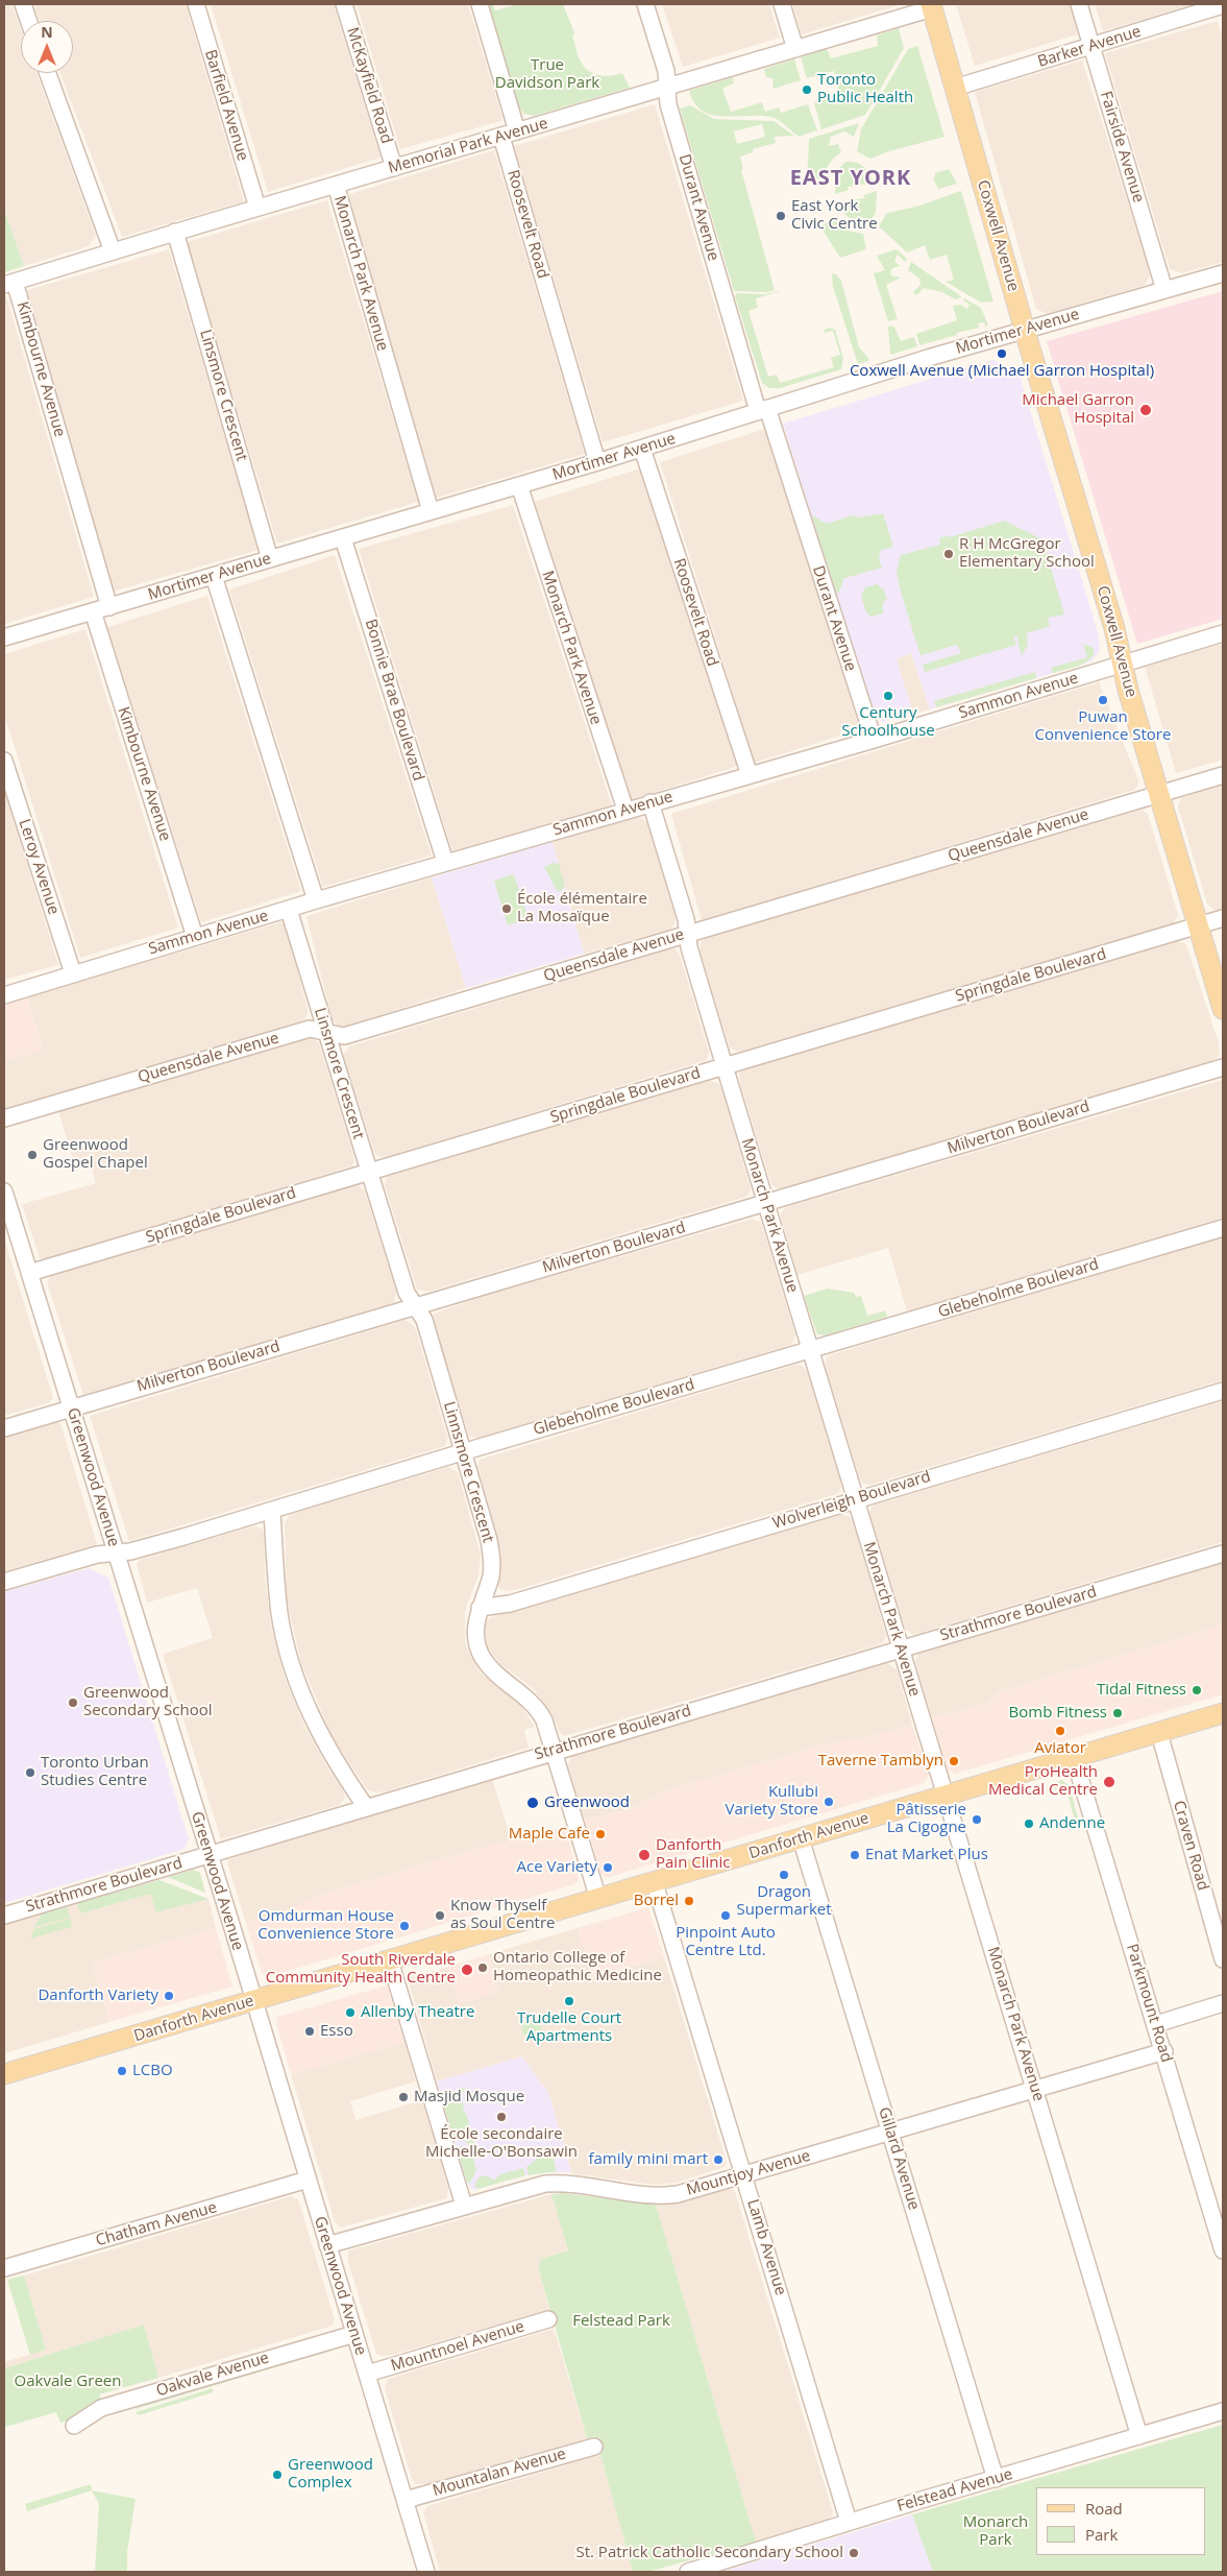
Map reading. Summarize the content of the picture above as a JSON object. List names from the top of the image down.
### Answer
{
  "streets": {
    "main road": ["Coxwell Avenue", "Danforth Avenue"],
    "street": [
      "Barker Avenue",
      "McKayfield Road",
      "Barfield Avenue",
      "Memorial Park Avenue",
      "Fairside Avenue",
      "Durant Avenue",
      "Roosevelt Road",
      "Monarch Park Avenue",
      "Mortimer Avenue",
      "Kimbourne Avenue",
      "Linsmore Crescent",
      "Sammon Avenue",
      "Bonnie Brae Boulevard",
      "Queensdale Avenue",
      "Leroy Avenue",
      "Springdale Boulevard",
      "Milverton Boulevard",
      "Glebeholme Boulevard",
      "Linnsmore Crescent",
      "Greenwood Avenue",
      "Wolverleigh Boulevard",
      "Strathmore Boulevard",
      "Craven Road",
      "Parkmount Road",
      "Gillard Avenue",
      "Mountjoy Avenue",
      "Chatham Avenue",
      "Lamb Avenue",
      "Mountnoel Avenue",
      "Oakvale Avenue",
      "Mountalan Avenue",
      "Felstead Avenue"
    ]
  },
  "crossings": [
    ["Barker Avenue", "Fairside Avenue"],
    ["Barker Avenue", "Coxwell Avenue"],
    ["McKayfield Road", "Memorial Park Avenue"],
    ["Barfield Avenue", "Memorial Park Avenue"],
    ["Memorial Park Avenue", "Durant Avenue"],
    ["Memorial Park Avenue", "Roosevelt Road"],
    ["Memorial Park Avenue", "Coxwell Avenue"],
    ["Memorial Park Avenue", "Monarch Park Avenue"],
    ["Memorial Park Avenue", "Kimbourne Avenue"],
    ["Memorial Park Avenue", "Linsmore Crescent"],
    ["Fairside Avenue", "Mortimer Avenue"],
    ["Durant Avenue", "Mortimer Avenue"],
    ["Durant Avenue", "Sammon Avenue"],
    ["Roosevelt Road", "Mortimer Avenue"],
    ["Roosevelt Road", "Sammon Avenue"],
    ["Coxwell Avenue", "Mortimer Avenue"],
    ["Coxwell Avenue", "Sammon Avenue"],
    ["Coxwell Avenue", "Queensdale Avenue"],
    ["Coxwell Avenue", "Springdale Boulevard"],
    ["Monarch Park Avenue", "Mortimer Avenue"],
    ["Monarch Park Avenue", "Sammon Avenue"],
    ["Monarch Park Avenue", "Queensdale Avenue"],
    ["Monarch Park Avenue", "Springdale Boulevard"],
    ["Monarch Park Avenue", "Milverton Boulevard"],
    ["Monarch Park Avenue", "Glebeholme Boulevard"],
    ["Monarch Park Avenue", "Wolverleigh Boulevard"],
    ["Monarch Park Avenue", "Strathmore Boulevard"],
    ["Monarch Park Avenue", "Danforth Avenue"],
    ["Monarch Park Avenue", "Mountjoy Avenue"],
    ["Monarch Park Avenue", "Felstead Avenue"],
    ["Mortimer Avenue", "Kimbourne Avenue"],
    ["Mortimer Avenue", "Linsmore Crescent"],
    ["Mortimer Avenue", "Bonnie Brae Boulevard"],
    ["Kimbourne Avenue", "Sammon Avenue"],
    ["Linsmore Crescent", "Sammon Avenue"],
    ["Linsmore Crescent", "Queensdale Avenue"],
    ["Linsmore Crescent", "Springdale Boulevard"],
    ["Linsmore Crescent", "Linnsmore Crescent"],
    ["Sammon Avenue", "Bonnie Brae Boulevard"],
    ["Sammon Avenue", "Leroy Avenue"],
    ["Springdale Boulevard", "Greenwood Avenue"],
    ["Milverton Boulevard", "Linnsmore Crescent"],
    ["Milverton Boulevard", "Greenwood Avenue"],
    ["Glebeholme Boulevard", "Linnsmore Crescent"],
    ["Glebeholme Boulevard", "Greenwood Avenue"],
    ["Linnsmore Crescent", "Wolverleigh Boulevard"],
    ["Linnsmore Crescent", "Strathmore Boulevard"],
    ["Linnsmore Crescent", "Danforth Avenue"],
    ["Greenwood Avenue", "Strathmore Boulevard"],
    ["Greenwood Avenue", "Danforth Avenue"],
    ["Greenwood Avenue", "Mountjoy Avenue"],
    ["Greenwood Avenue", "Chatham Avenue"],
    ["Greenwood Avenue", "Mountnoel Avenue"],
    ["Greenwood Avenue", "Oakvale Avenue"],
    ["Greenwood Avenue", "Mountalan Avenue"],
    ["Danforth Avenue", "Craven Road"],
    ["Danforth Avenue", "Parkmount Road"],
    ["Danforth Avenue", "Gillard Avenue"],
    ["Danforth Avenue", "Lamb Avenue"],
    ["Parkmount Road", "Mountjoy Avenue"],
    ["Gillard Avenue", "Mountjoy Avenue"],
    ["Gillard Avenue", "Felstead Avenue"],
    ["Mountjoy Avenue", "Lamb Avenue"],
    ["Lamb Avenue", "Felstead Avenue"]
  ],
  "districts": ["EAST YORK"],
  "parks": [
    "True Davidson Park",
    "Felstead Park",
    "Oakvale Green",
    "Monarch Park"
  ],
  "places": [
    "Toronto Public Health",
    "East York Civic Centre",
    "Coxwell Avenue (Michael Garron Hospital)",
    "Michael Garron Hospital",
    "R H McGregor Elementary School",
    "Century Schoolhouse",
    "Puwan Convenience Store",
    "École élémentaire La Mosaïque",
    "Greenwood Gospel Chapel",
    "Tidal Fitness",
    "Greenwood Secondary School",
    "Bomb Fitness",
    "Aviator",
    "Taverne Tamblyn",
    "Toronto Urban Studies Centre",
    "ProHealth Medical Centre",
    "Kullubi Variety Store",
    "Greenwood",
    "Pâtisserie La Cigogne",
    "Andenne",
    "Maple Cafe",
    "Danforth Pain Clinic",
    "Enat Market Plus",
    "Ace Variety",
    "Dragon Supermarket",
    "Borrel",
    "Know Thyself as Soul Centre",
    "Pinpoint Auto Centre Ltd.",
    "Omdurman House Convenience Store",
    "Ontario College of Homeopathic Medicine",
    "South Riverdale Community Health Centre",
    "Danforth Variety",
    "Trudelle Court Apartments",
    "Allenby Theatre",
    "Esso",
    "LCBO",
    "Masjid Mosque",
    "École secondaire Michelle-O'Bonsawin",
    "family mini mart",
    "Greenwood Complex",
    "St. Patrick Catholic Secondary School"
  ],
  "legend": ["Road", "Park"],
  "north": "top"
}
